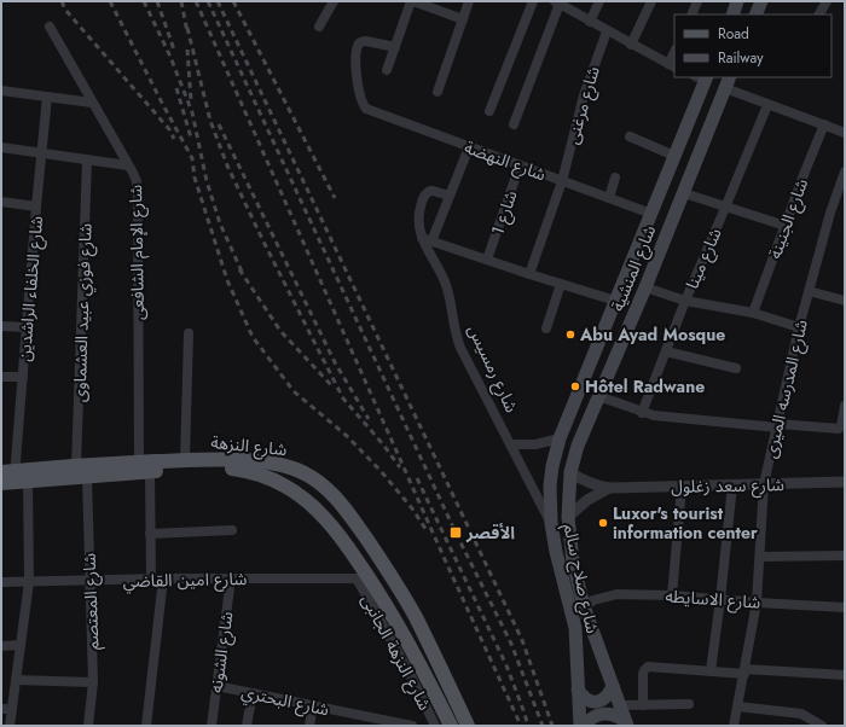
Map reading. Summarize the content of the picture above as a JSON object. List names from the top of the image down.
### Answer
{
  "streets": {
    "main road": ["شارع المنشية", "شارع النزهة", "شارع صلاح سالم"],
    "street": [
      "شارع مرغنى",
      "شارع النهضة",
      "شارع 1",
      "شارع الجنينة",
      "شارع الإمام الشافعى",
      "شارع مينا",
      "شارع الخلفاء الراشدين",
      "شارع فوزي عبيد العشماوى",
      "شارع رمسيس",
      "شارع المدرسه الميرى",
      "شارع سعد زغلول",
      "شارع امين القاضي",
      "شارع الاسايطه",
      "شارع المعتصم",
      "شارع الشونه",
      "شارع النزهة الجانبى",
      "شارع البحتري"
    ]
  },
  "crossings": [
    ["شارع مرغنى", "شارع النهضة"],
    ["شارع النهضة", "شارع 1"],
    ["شارع النهضة", "شارع المنشية"],
    ["شارع الإمام الشافعى", "شارع النزهة"],
    ["شارع الإمام الشافعى", "شارع امين القاضي"],
    ["شارع المنشية", "شارع سعد زغلول"],
    ["شارع المنشية", "شارع صلاح سالم"],
    ["شارع الخلفاء الراشدين", "شارع النزهة"],
    ["شارع الخلفاء الراشدين", "شارع امين القاضي"],
    ["شارع فوزي عبيد العشماوى", "شارع النزهة"],
    ["شارع فوزي عبيد العشماوى", "شارع المعتصم"],
    ["شارع رمسيس", "شارع صلاح سالم"],
    ["شارع المدرسه الميرى", "شارع سعد زغلول"],
    ["شارع المدرسه الميرى", "شارع الاسايطه"],
    ["شارع النزهة", "شارع امين القاضي"],
    ["شارع النزهة", "شارع المعتصم"],
    ["شارع النزهة", "شارع النزهة الجانبى"],
    ["شارع امين القاضي", "شارع المعتصم"],
    ["شارع امين القاضي", "شارع الشونه"],
    ["شارع امين القاضي", "شارع النزهة الجانبى"],
    ["شارع الشونه", "شارع البحتري"]
  ],
  "places": {
    "other": ["Abu Ayad Mosque", "Hôtel Radwane", "Luxor's tourist information center"],
    "transit": ["الأقصر"]
  },
  "legend": ["Road", "Railway"]
}
